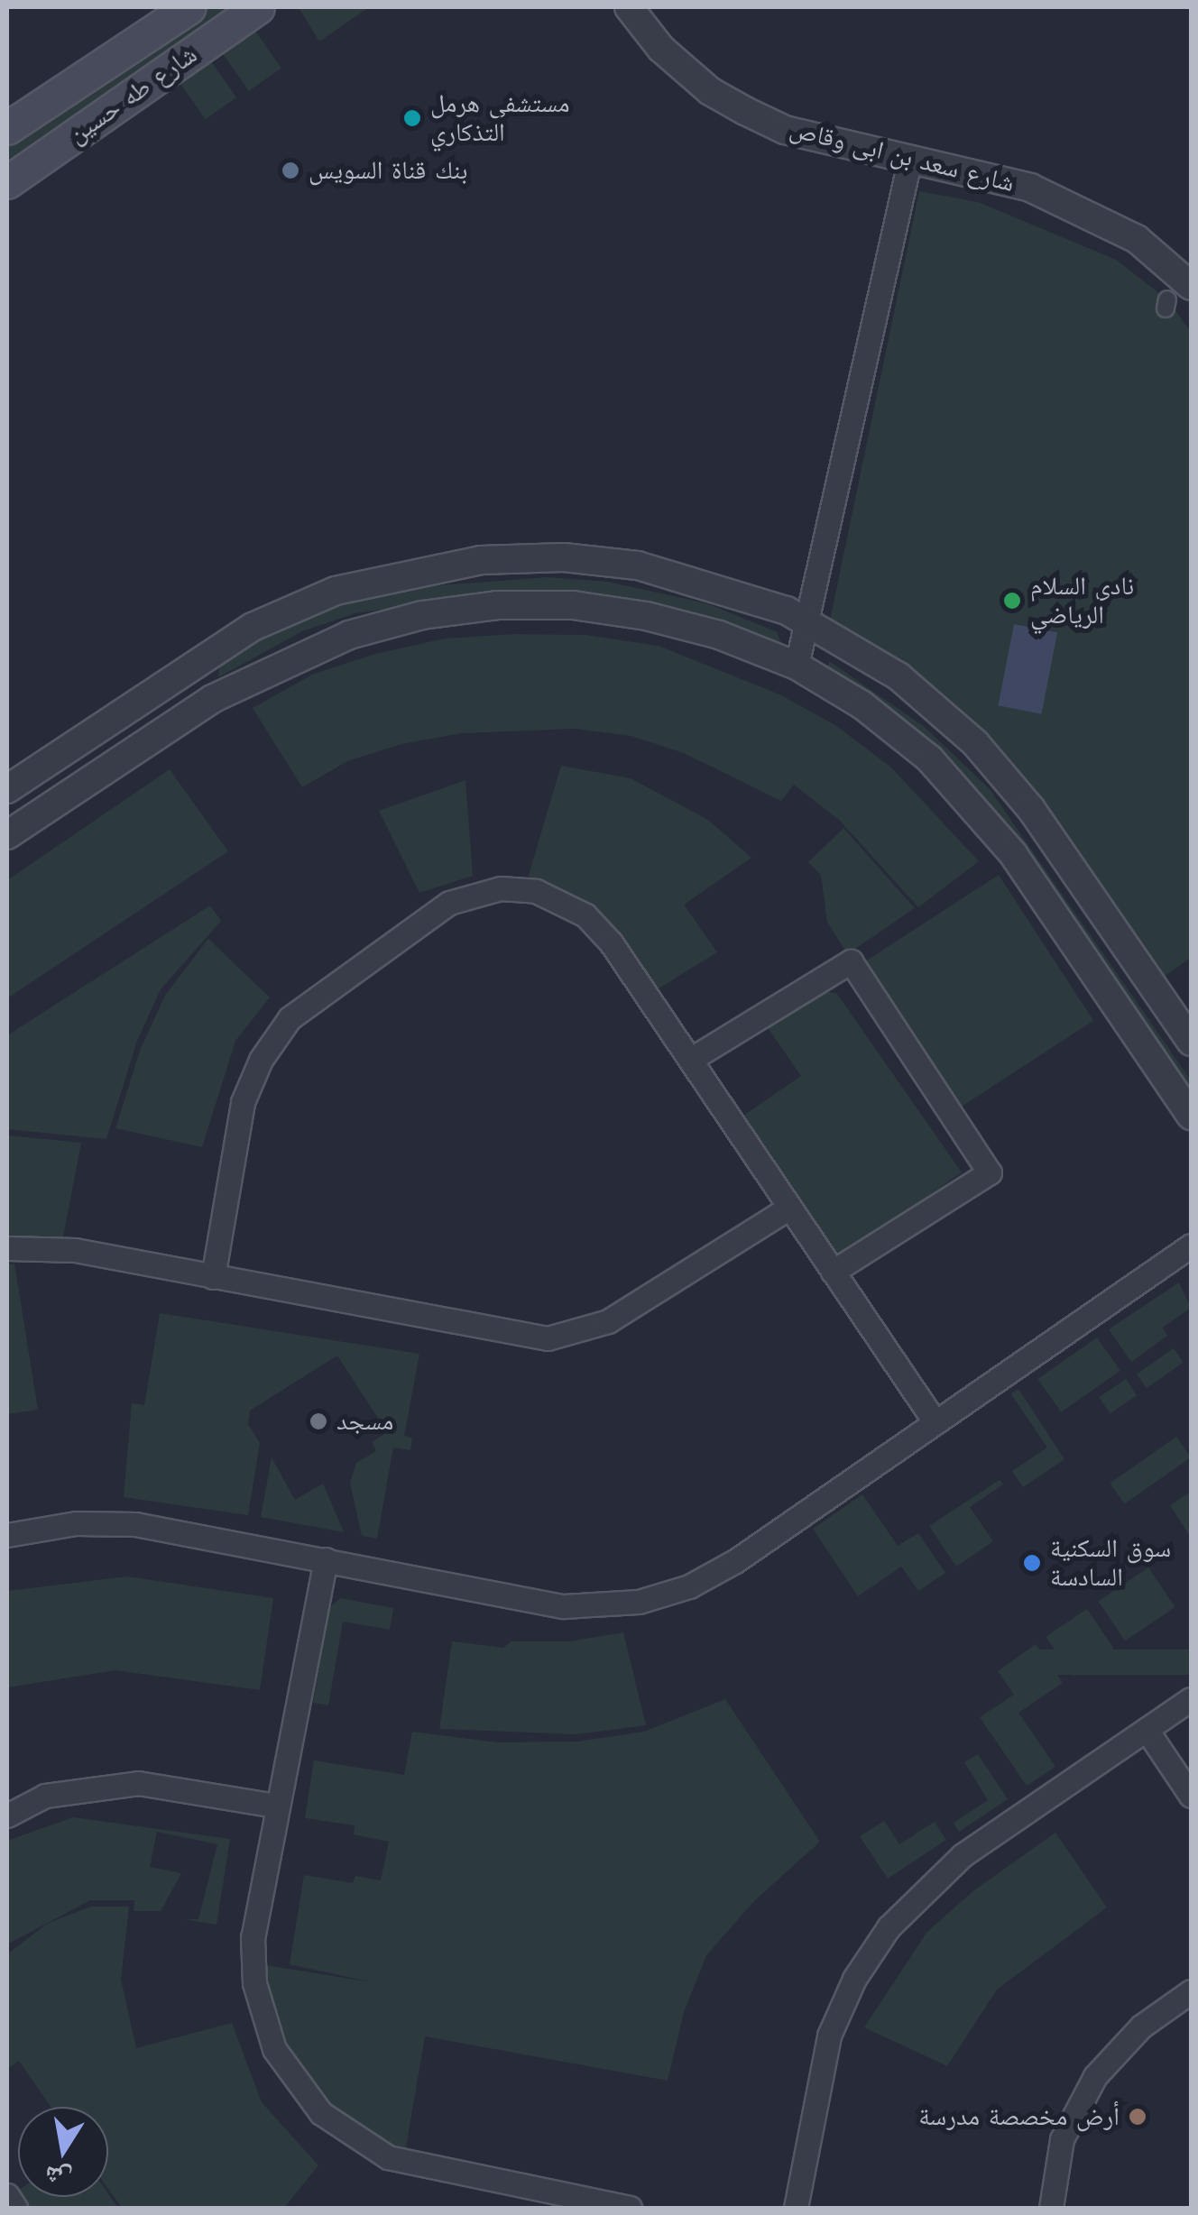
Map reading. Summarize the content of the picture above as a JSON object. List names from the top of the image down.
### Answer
{
  "streets": {
    "main road": ["شارع طه حسين"],
    "street": ["شارع سعد بن ابى وقاص"]
  },
  "places": [
    "مستشفى هرمل التذكاري",
    "بنك قناة السويس",
    "نادي السلام الرياضي",
    "مسجد",
    "سوق السكنية السادسة",
    "أرض مخصصة مدرسة"
  ],
  "north": "bottom"
}
